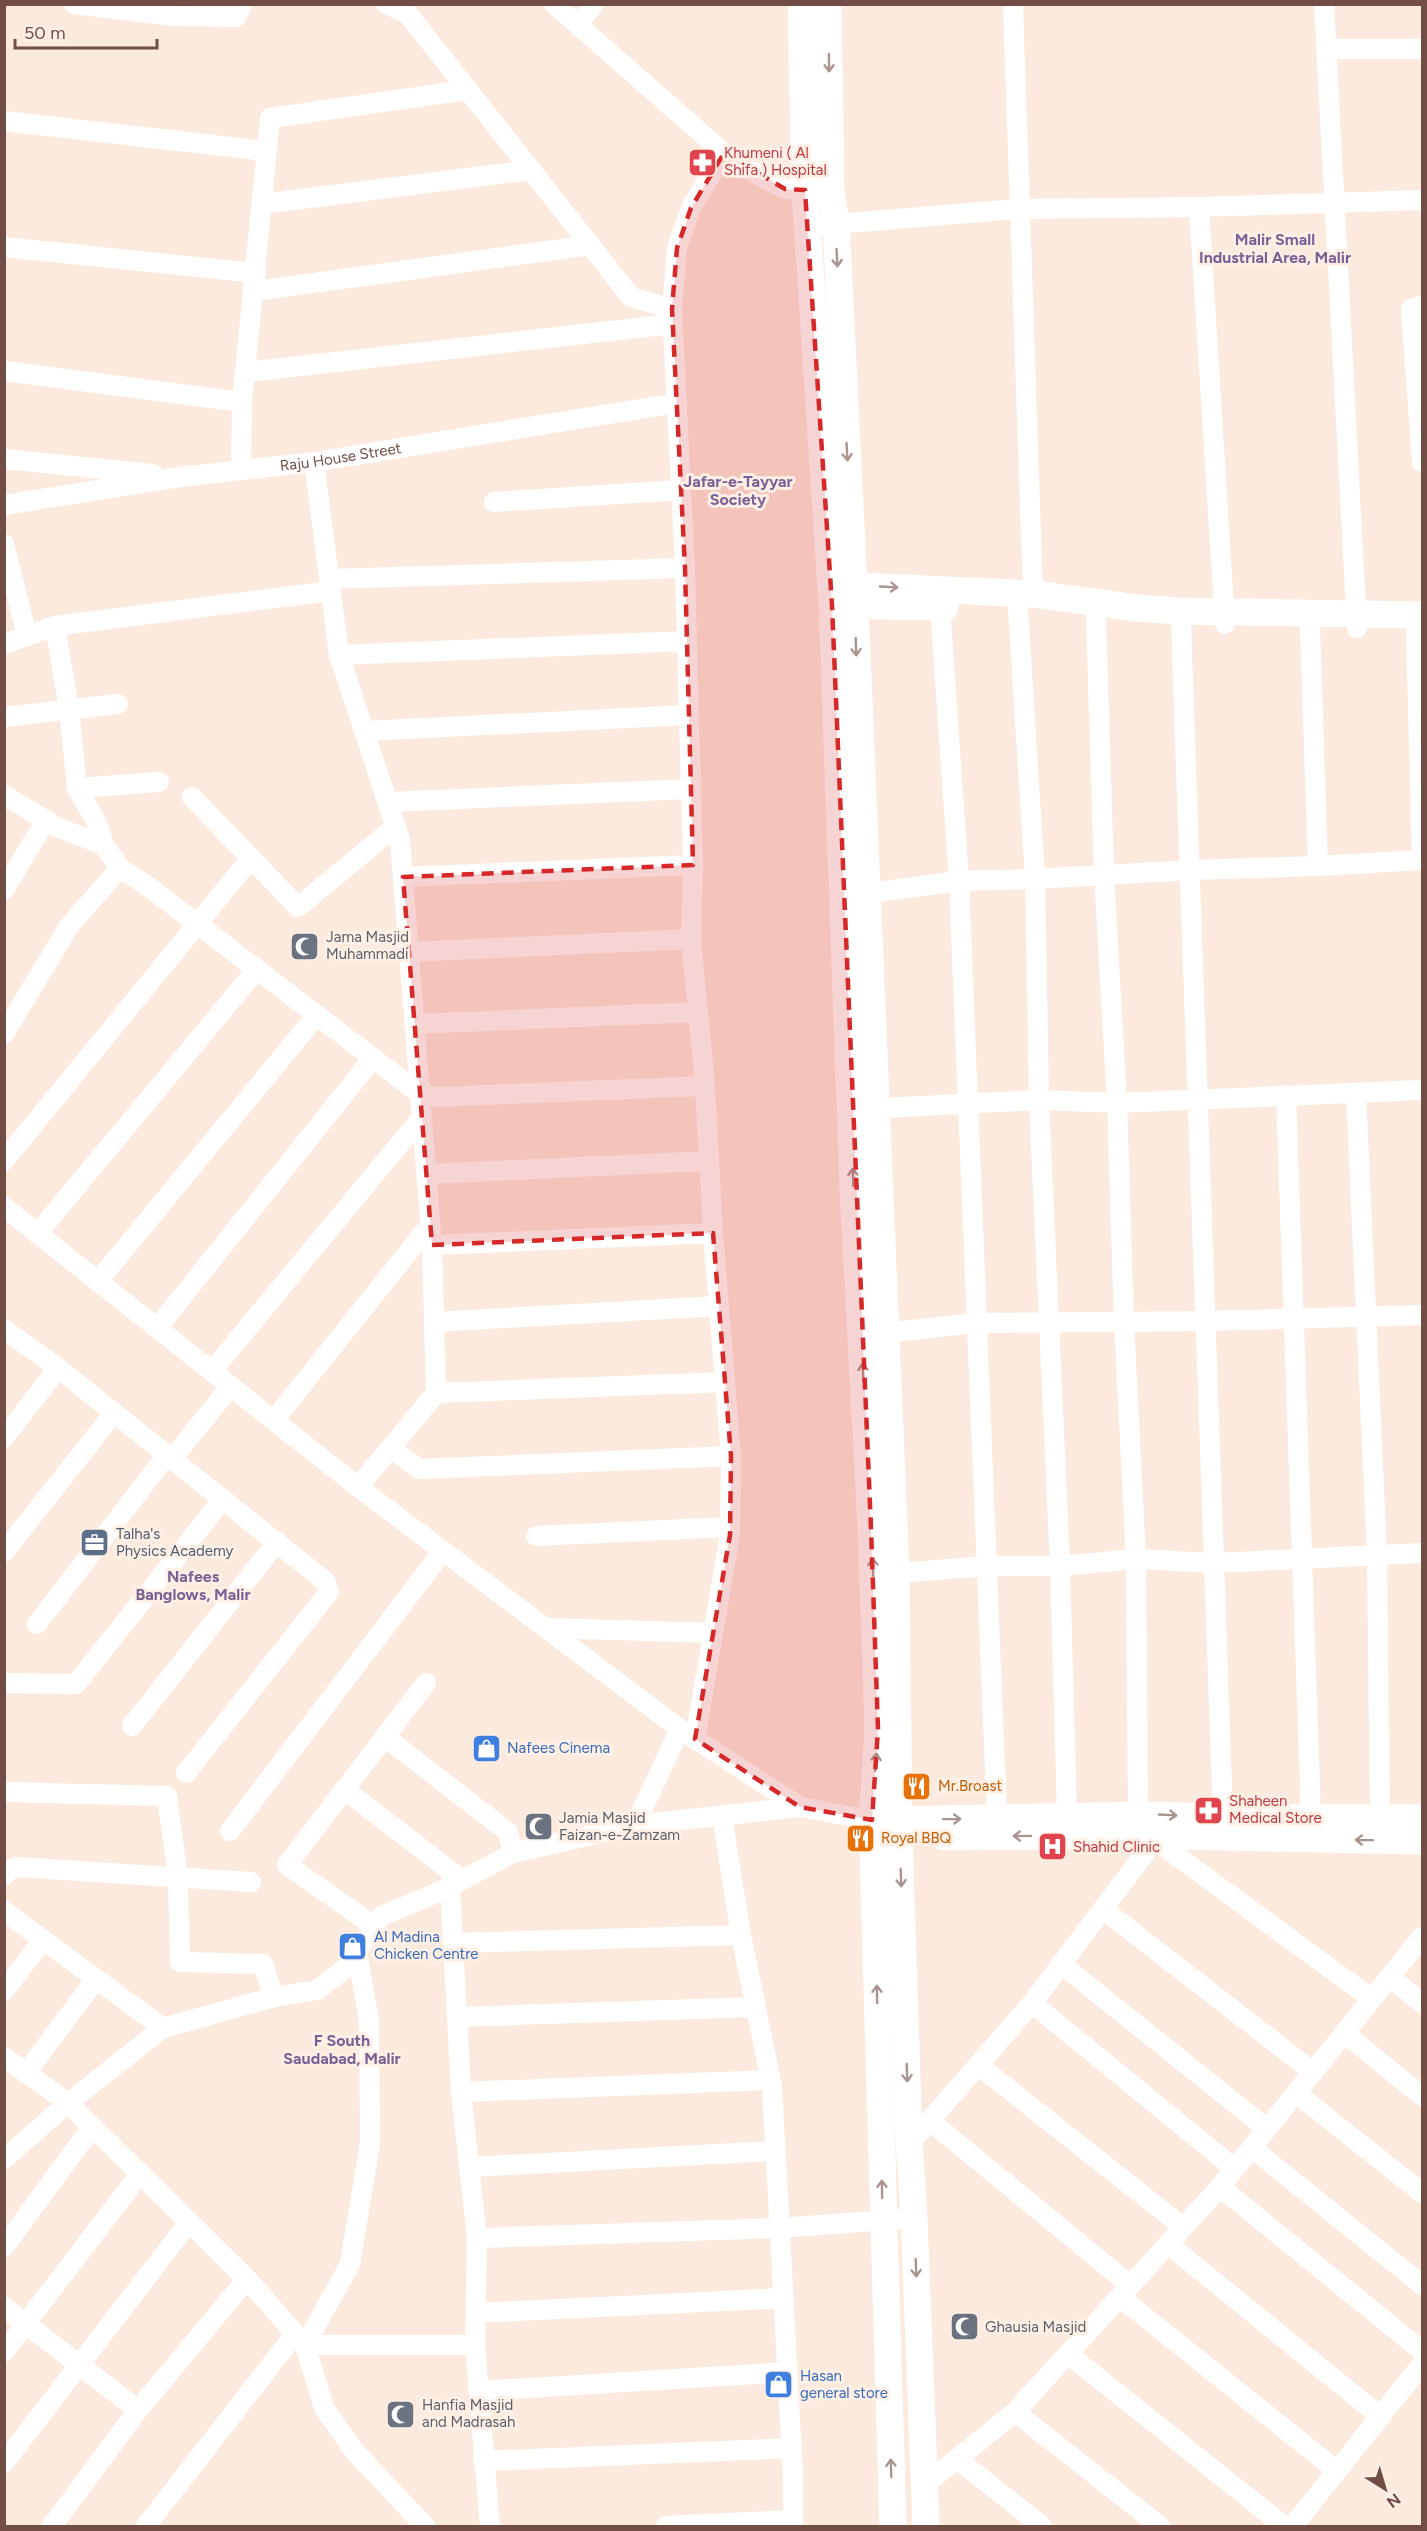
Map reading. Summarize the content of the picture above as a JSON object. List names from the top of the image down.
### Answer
{
  "streets": {
    "street": ["Raju House Street"]
  },
  "districts": [
    "Malir Small Industrial Area, Malir",
    "Jafar-e-Tayyar Society",
    "Nafees Banglows, Malir",
    "F South Saudabad, Malir"
  ],
  "places": {
    "pharmacy": ["Khumeni ( Al Shifa ) Hospital", "Shaheen Medical Store"],
    "mosque": [
      "Jama Masjid Muhammadi",
      "Jamia Masjid Faizan-e-Zamzam",
      "Ghausia Masjid",
      "Hanfia Masjid and Madrasah"
    ],
    "office": ["Talha's Physics Academy"],
    "shop": ["Nafees Cinema", "Al Madina Chicken Centre", "Hasan general store"],
    "restaurant": ["Mr.Broast", "Royal BBQ"],
    "hospital": ["Shahid Clinic"]
  },
  "scale_bar": "50 m",
  "north": "bottom right"
}
